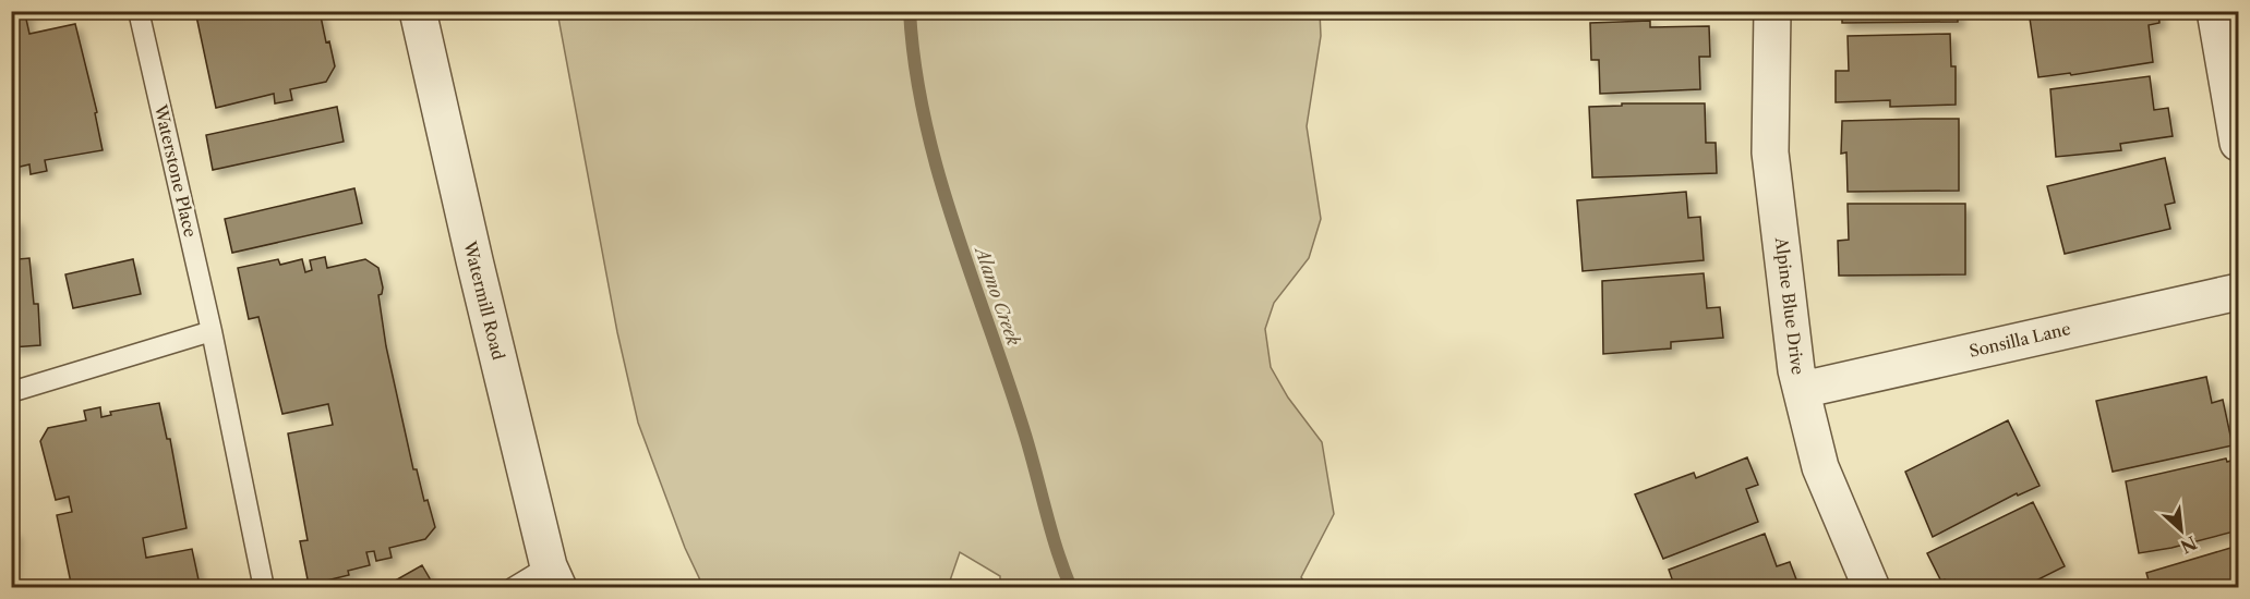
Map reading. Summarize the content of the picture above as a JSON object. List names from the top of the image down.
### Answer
{
  "streets": {
    "street": ["Watermill Road", "Alpine Blue Drive", "Sonsilla Lane"],
    "lane": ["Waterstone Place"]
  },
  "crossings": [
    ["Alpine Blue Drive", "Sonsilla Lane"]
  ],
  "water": ["Alamo Creek"],
  "north": "bottom right"
}
